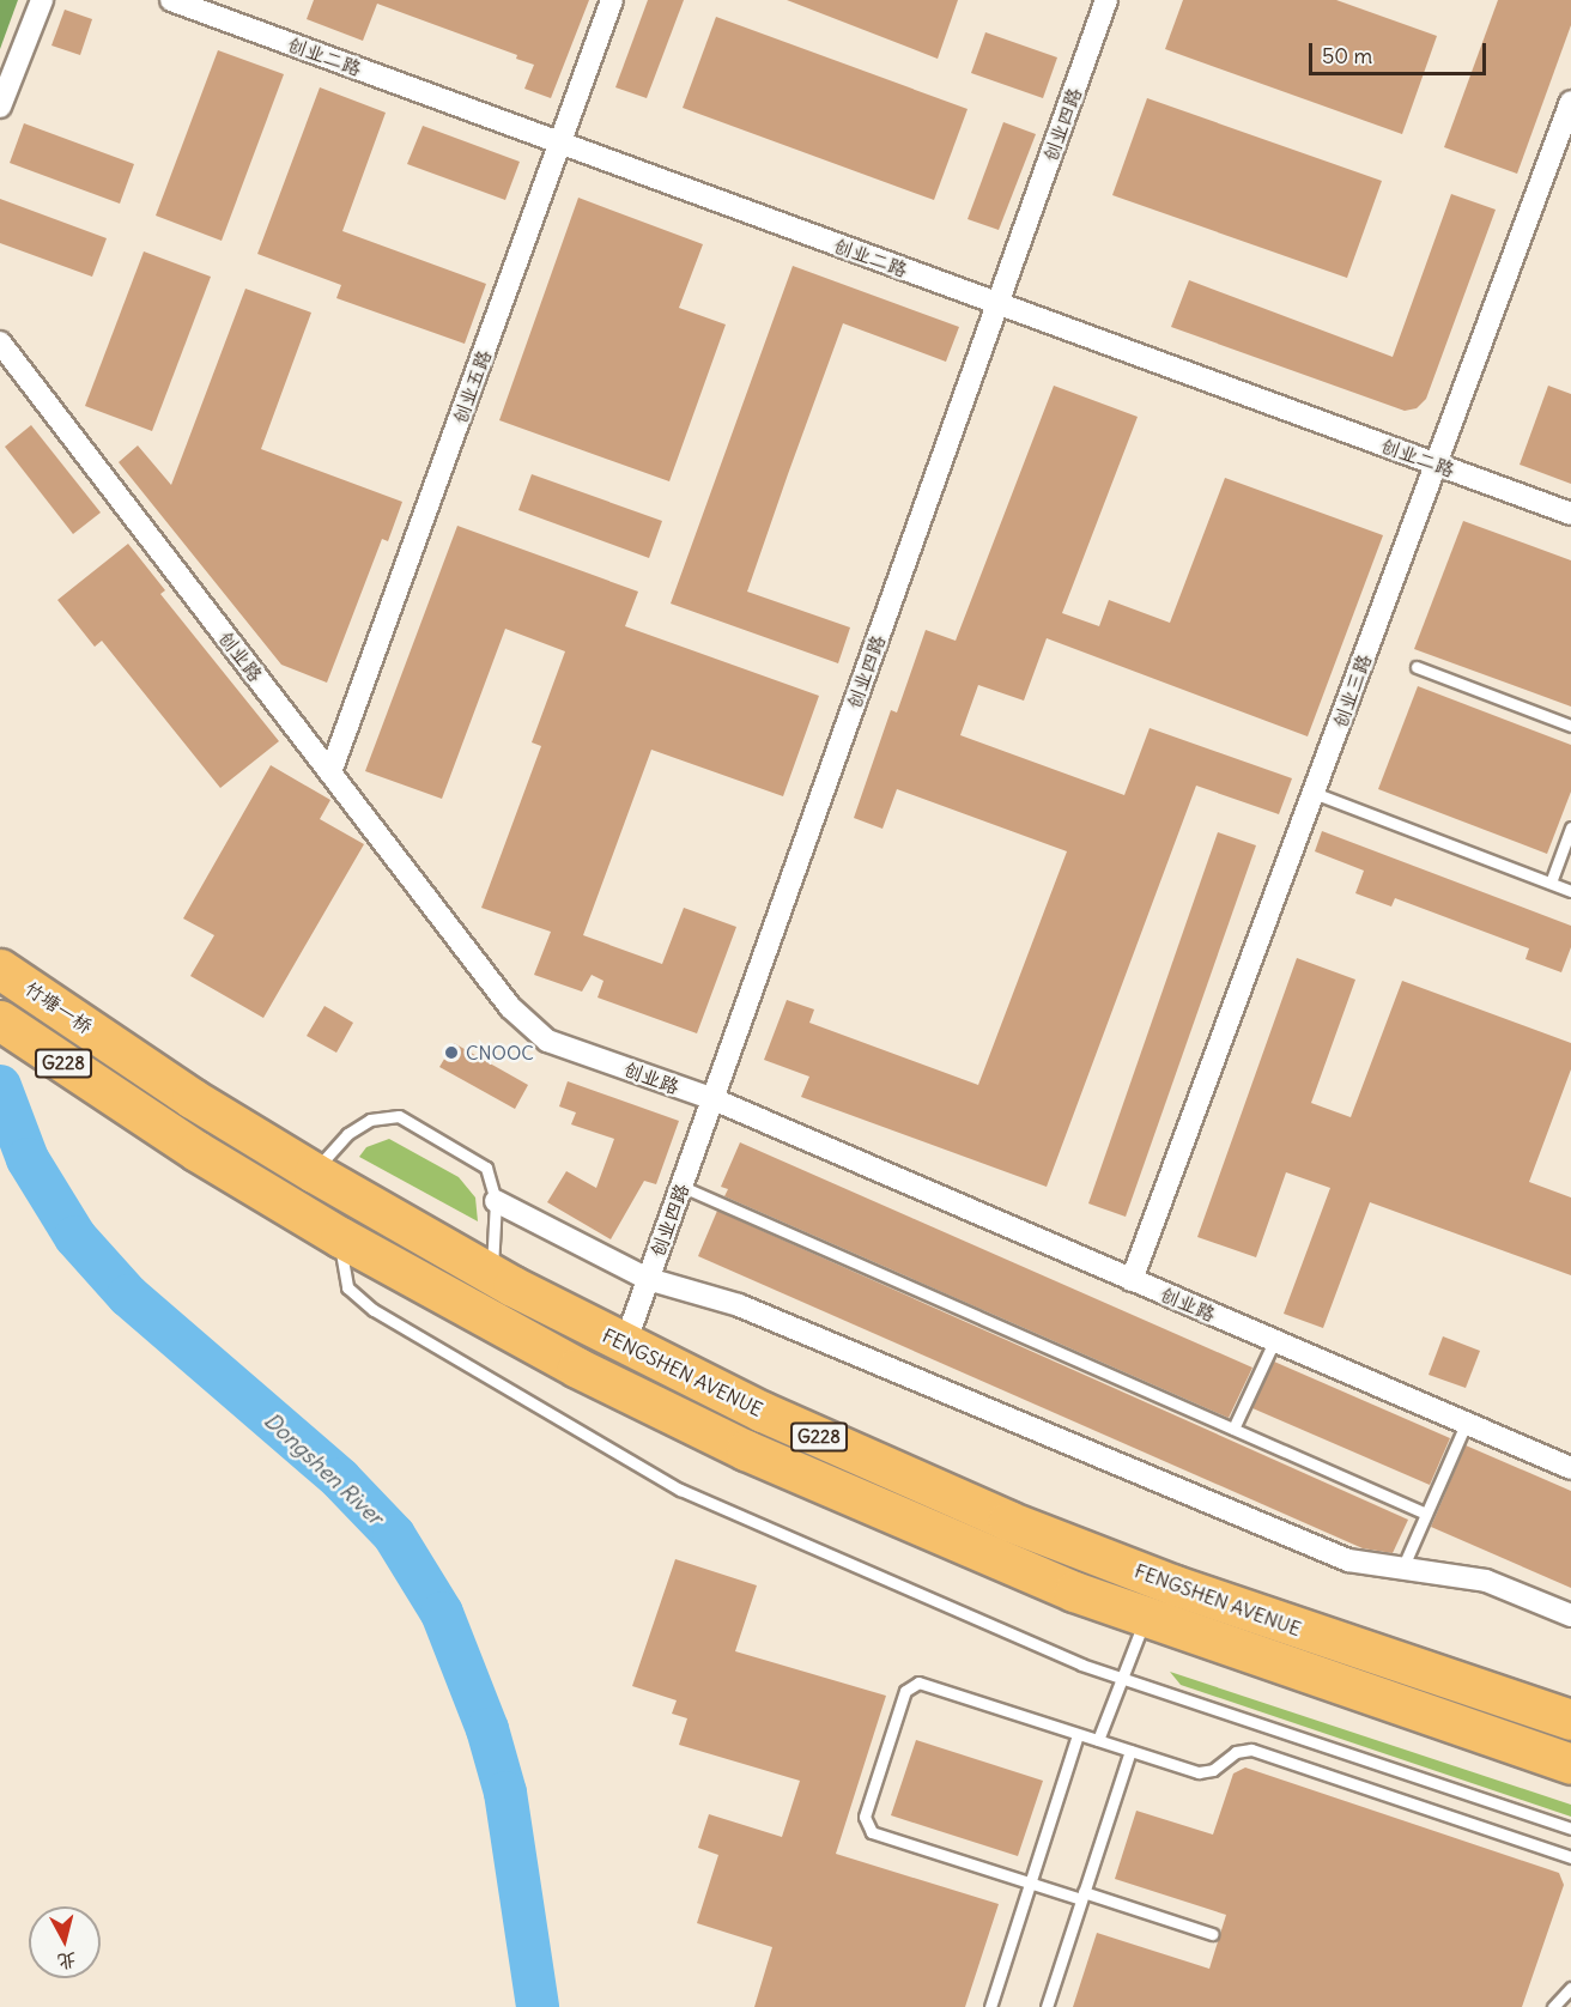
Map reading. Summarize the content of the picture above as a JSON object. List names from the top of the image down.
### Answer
{
  "streets": {
    "highway": ["竹塘一桥", "G228", "FENGSHEN AVENUE"],
    "street": [
      "创业二路",
      "创业四路",
      "创业五路",
      "创业路",
      "创业三路"
    ]
  },
  "crossings": [
    ["创业二路", "创业四路"],
    ["创业二路", "创业五路"],
    ["创业二路", "创业三路"],
    ["创业四路", "创业路"],
    ["创业四路", "FENGSHEN AVENUE"],
    ["创业五路", "创业路"],
    ["创业路", "创业三路"],
    ["竹塘一桥", "FENGSHEN AVENUE"]
  ],
  "water": ["Dongshen River"],
  "places": ["CNOOC"],
  "scale_bar": "50 m",
  "north": "bottom"
}
